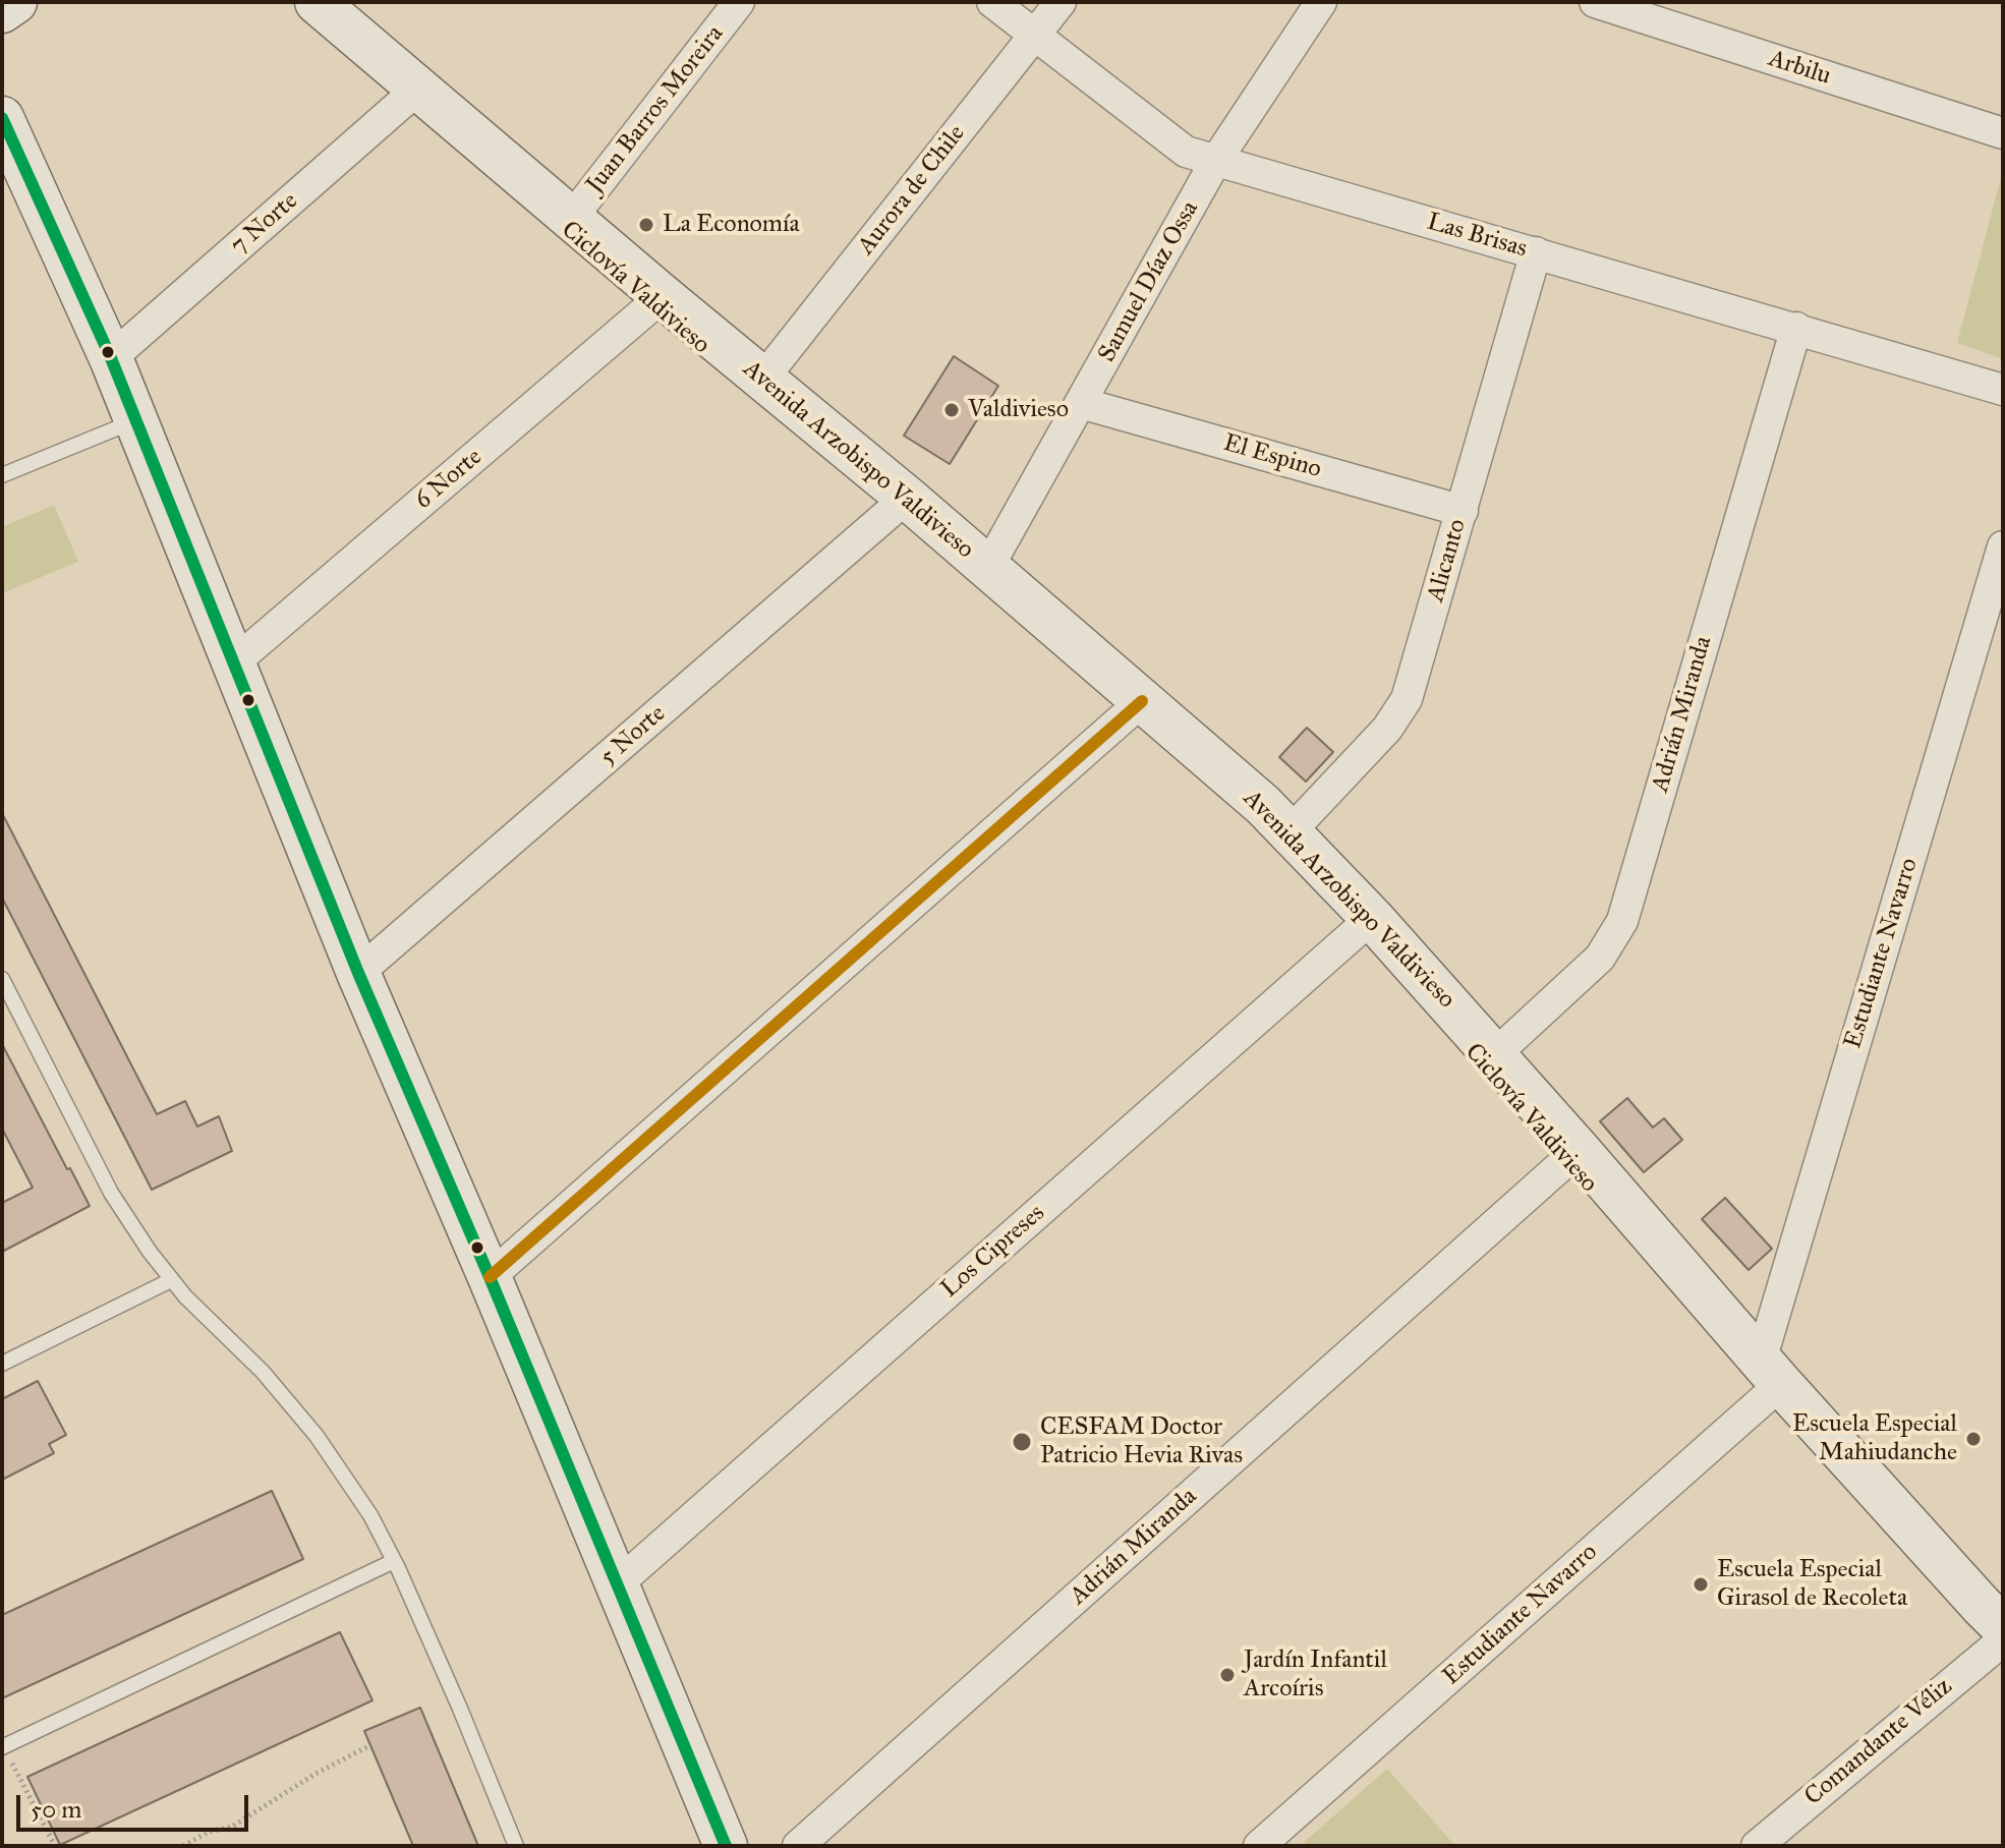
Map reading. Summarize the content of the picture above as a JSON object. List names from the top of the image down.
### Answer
{
  "streets": {
    "street": [
      "Arbilu",
      "Juan Barros Moreira",
      "Aurora de Chile",
      "7 Norte",
      "Las Brisas",
      "Samuel Díaz Ossa",
      "El Espino",
      "Avenida Arzobispo Valdivieso",
      "6 Norte",
      "Alicanto",
      "Adrián Miranda",
      "5 Norte",
      "Estudiante Navarro",
      "Los Cipreses",
      "Comandante Véliz"
    ]
  },
  "crossings": [
    ["Juan Barros Moreira", "Avenida Arzobispo Valdivieso"],
    ["Aurora de Chile", "Las Brisas"],
    ["Aurora de Chile", "Avenida Arzobispo Valdivieso"],
    ["7 Norte", "Avenida Arzobispo Valdivieso"],
    ["Las Brisas", "Samuel Díaz Ossa"],
    ["Las Brisas", "Alicanto"],
    ["Las Brisas", "Adrián Miranda"],
    ["Samuel Díaz Ossa", "El Espino"],
    ["Samuel Díaz Ossa", "Avenida Arzobispo Valdivieso"],
    ["El Espino", "Alicanto"],
    ["Avenida Arzobispo Valdivieso", "6 Norte"],
    ["Avenida Arzobispo Valdivieso", "Alicanto"],
    ["Avenida Arzobispo Valdivieso", "Adrián Miranda"],
    ["Avenida Arzobispo Valdivieso", "5 Norte"],
    ["Avenida Arzobispo Valdivieso", "Estudiante Navarro"],
    ["Avenida Arzobispo Valdivieso", "Los Cipreses"]
  ],
  "places": [
    "La Economía",
    "Valdivieso",
    "Escuela Especial Mahiudanche",
    "CESFAM Doctor Patricio Hevia Rivas",
    "Escuela Especial Girasol de Recoleta",
    "Jardín Infantil Arcoíris"
  ],
  "scale_bar": "50 m"
}
